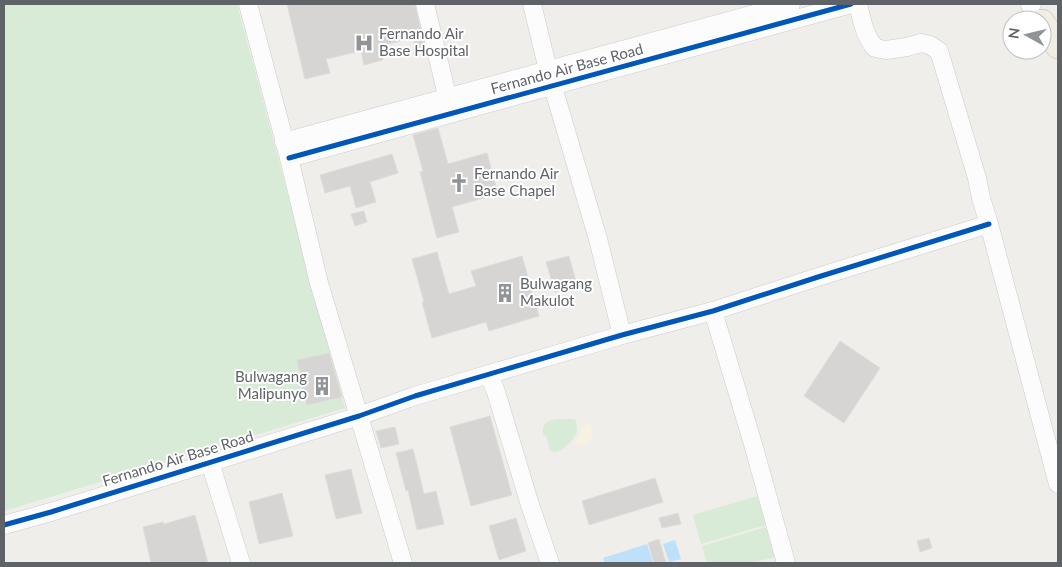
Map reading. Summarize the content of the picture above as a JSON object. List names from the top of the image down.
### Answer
{
  "streets": {
    "street": ["Fernando Air Base Road"]
  },
  "places": {
    "hospital": ["Fernando Air Base Hospital"],
    "church": ["Fernando Air Base Chapel"],
    "building": ["Bulwagang Makulot", "Bulwagang Malipunyo"]
  },
  "north": "left"
}
